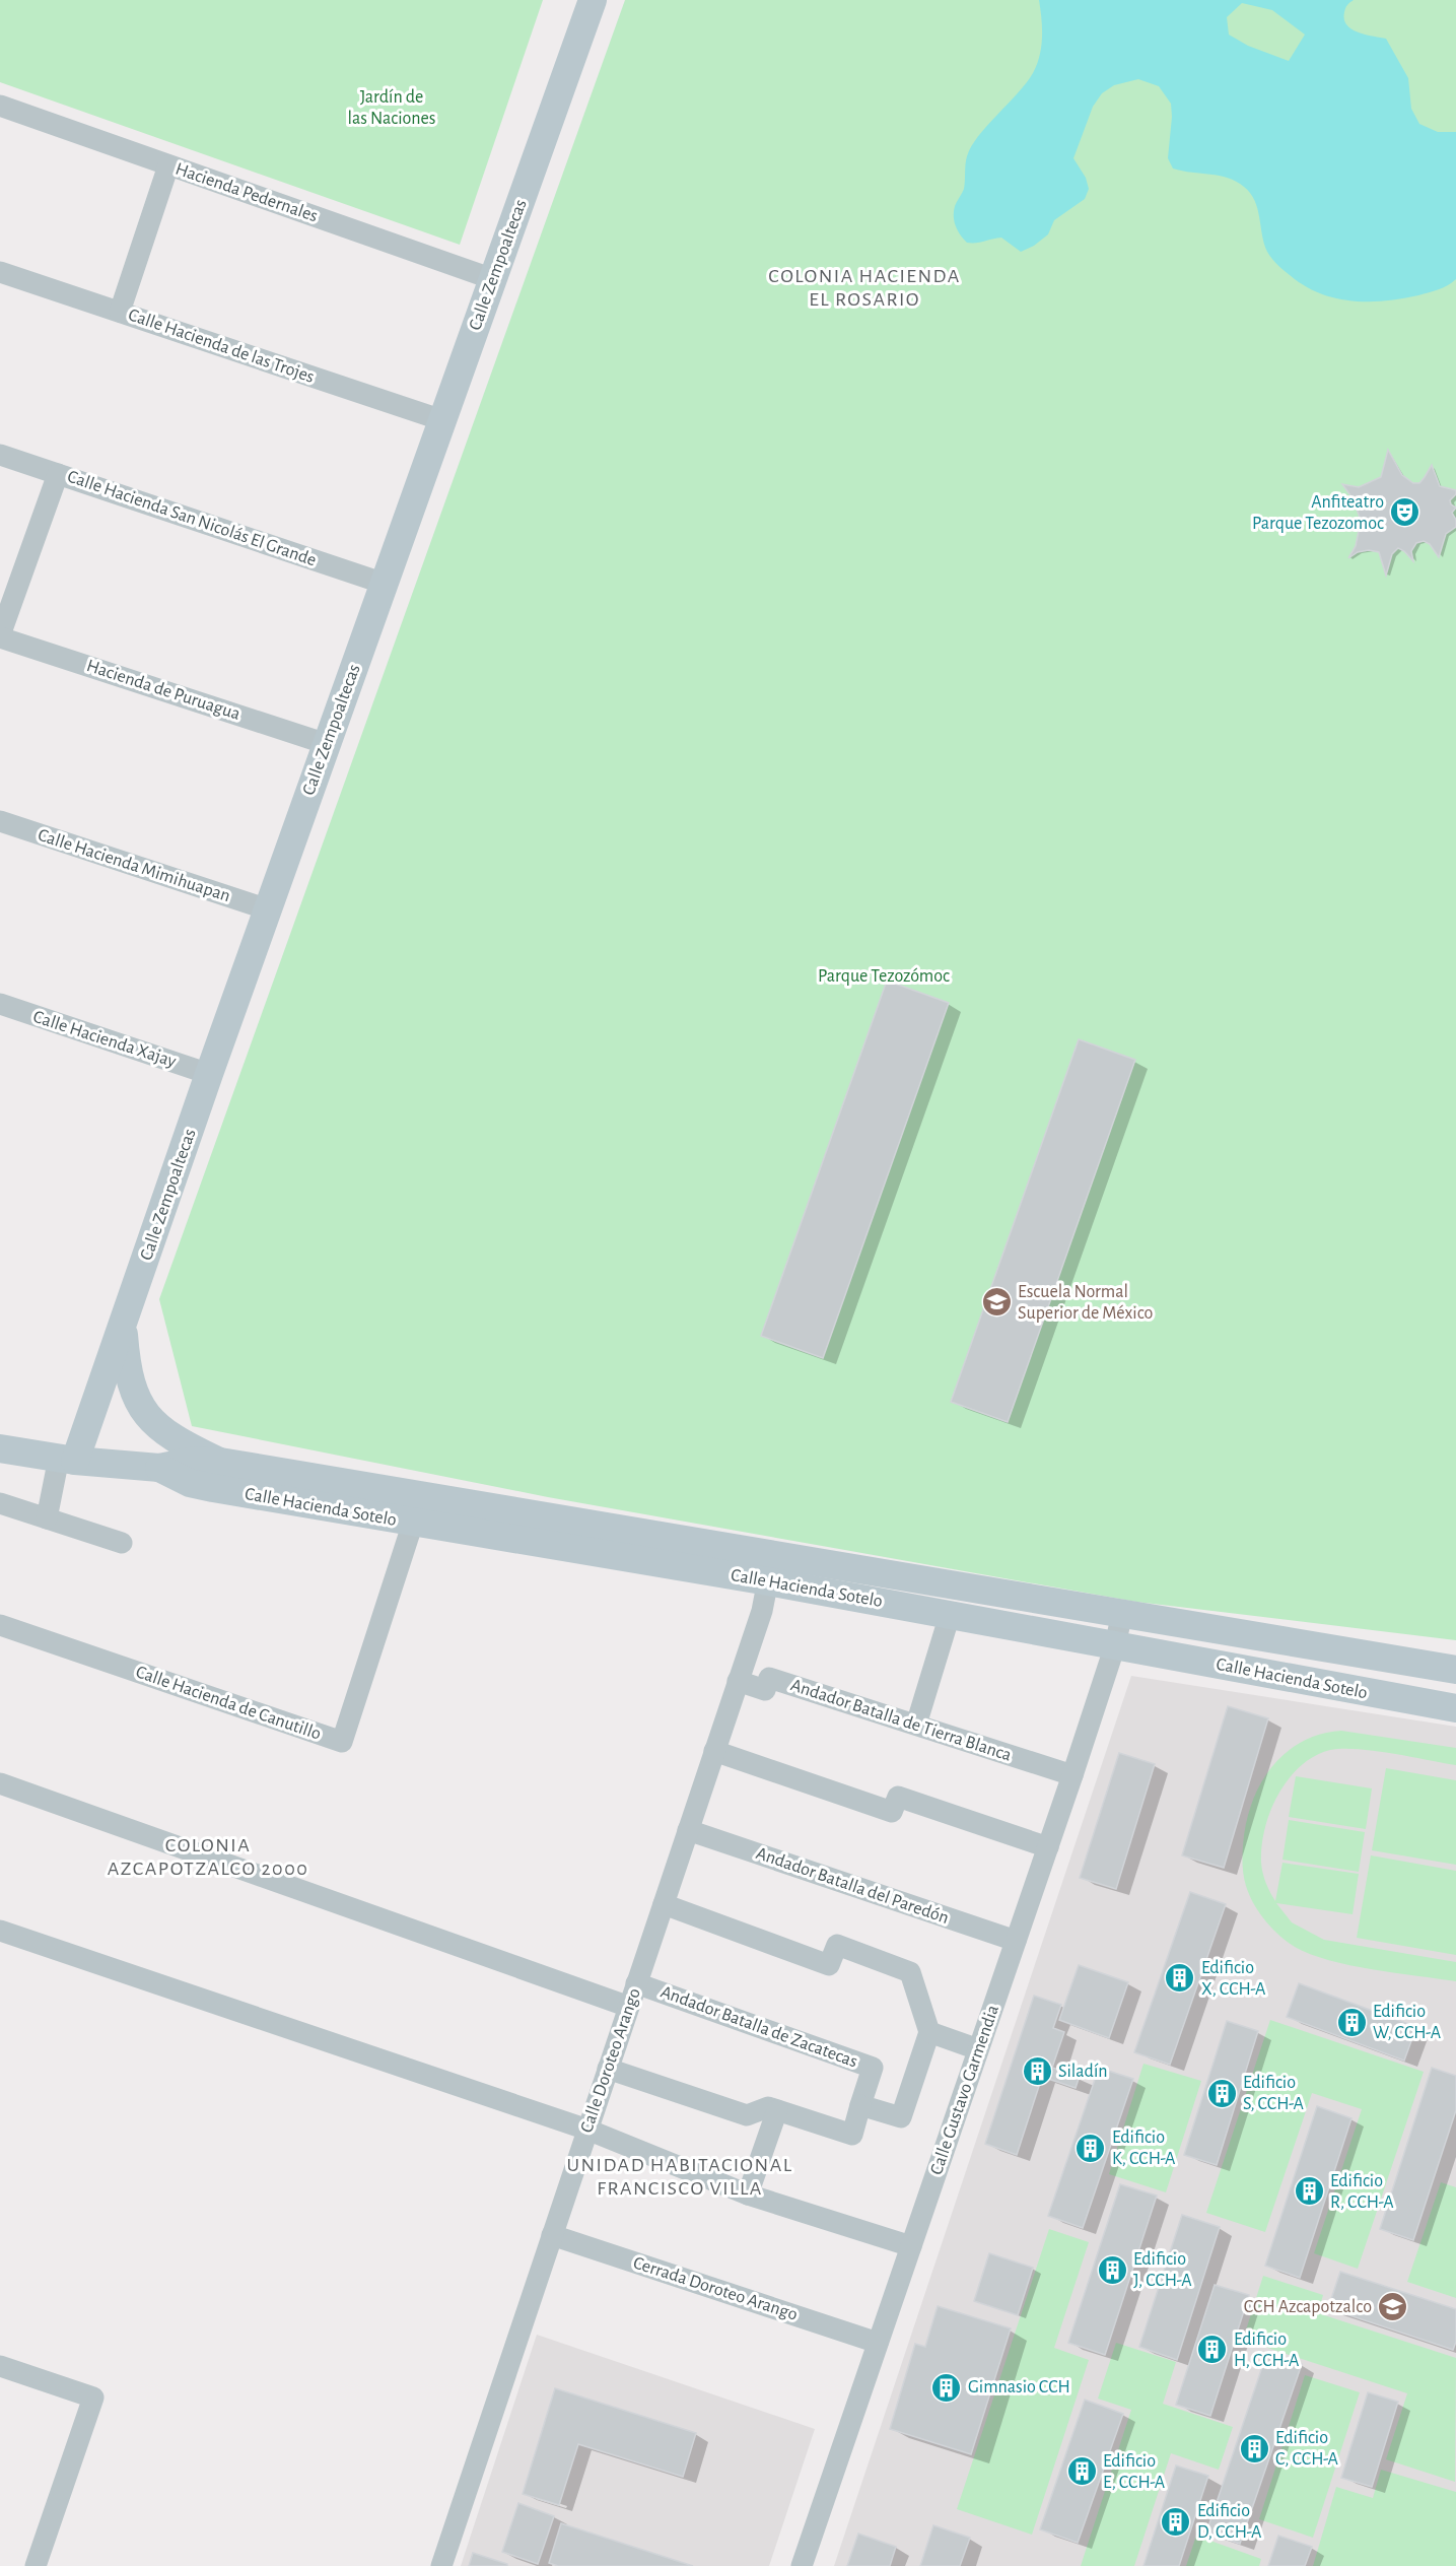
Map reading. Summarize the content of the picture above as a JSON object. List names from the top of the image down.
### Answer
{
  "streets": {
    "street": [
      "Hacienda Pedernales",
      "Calle Zempoaltecas",
      "Calle Hacienda de las Trojes",
      "Calle Hacienda San Nicolás El Grande",
      "Hacienda de Puruagua",
      "Calle Hacienda Mimihuapan",
      "Calle Hacienda Xajay",
      "Calle Hacienda Sotelo",
      "Calle Hacienda de Canutillo",
      "Andador Batalla de Tierra Blanca",
      "Andador Batalla del Paredón",
      "Andador Batalla de Zacatecas",
      "Calle Doroteo Arango",
      "Calle Gustavo Garmendia",
      "Cerrada Doroteo Arango"
    ]
  },
  "crossings": [
    ["Hacienda Pedernales", "Calle Zempoaltecas"],
    ["Calle Zempoaltecas", "Calle Hacienda de las Trojes"],
    ["Calle Zempoaltecas", "Calle Hacienda San Nicolás El Grande"],
    ["Calle Zempoaltecas", "Hacienda de Puruagua"],
    ["Calle Zempoaltecas", "Calle Hacienda Mimihuapan"],
    ["Calle Zempoaltecas", "Calle Hacienda Xajay"],
    ["Calle Zempoaltecas", "Calle Hacienda Sotelo"],
    ["Calle Hacienda Sotelo", "Calle Hacienda de Canutillo"],
    ["Calle Hacienda Sotelo", "Calle Doroteo Arango"],
    ["Calle Hacienda Sotelo", "Calle Gustavo Garmendia"],
    ["Andador Batalla de Tierra Blanca", "Calle Doroteo Arango"],
    ["Andador Batalla de Tierra Blanca", "Calle Gustavo Garmendia"],
    ["Andador Batalla del Paredón", "Calle Doroteo Arango"],
    ["Andador Batalla del Paredón", "Calle Gustavo Garmendia"],
    ["Andador Batalla de Zacatecas", "Calle Doroteo Arango"],
    ["Calle Doroteo Arango", "Cerrada Doroteo Arango"],
    ["Calle Gustavo Garmendia", "Cerrada Doroteo Arango"]
  ],
  "districts": ["COLONIA HACIENDA EL ROSARIO", "COLONIA AZCAPOTZALCO 2000", "UNIDAD HABITACIONAL FRANCISCO VILLA"],
  "parks": ["Jardín de las Naciones", "Parque Tezozómoc"],
  "places": {
    "theatre": ["Anfiteatro Parque Tezozomoc"],
    "school or university": ["Escuela Normal Superior de México", "CCH Azcapotzalco"],
    "building": [
      "Edificio X, CCH-A",
      "Edificio W, CCH-A",
      "Siladín",
      "Edificio S, CCH-A",
      "Edificio K, CCH-A",
      "Edificio R, CCH-A",
      "Edificio J, CCH-A",
      "Edificio H, CCH-A",
      "Gimnasio CCH",
      "Edificio C, CCH-A",
      "Edificio E, CCH-A",
      "Edificio D, CCH-A"
    ]
  }
}
